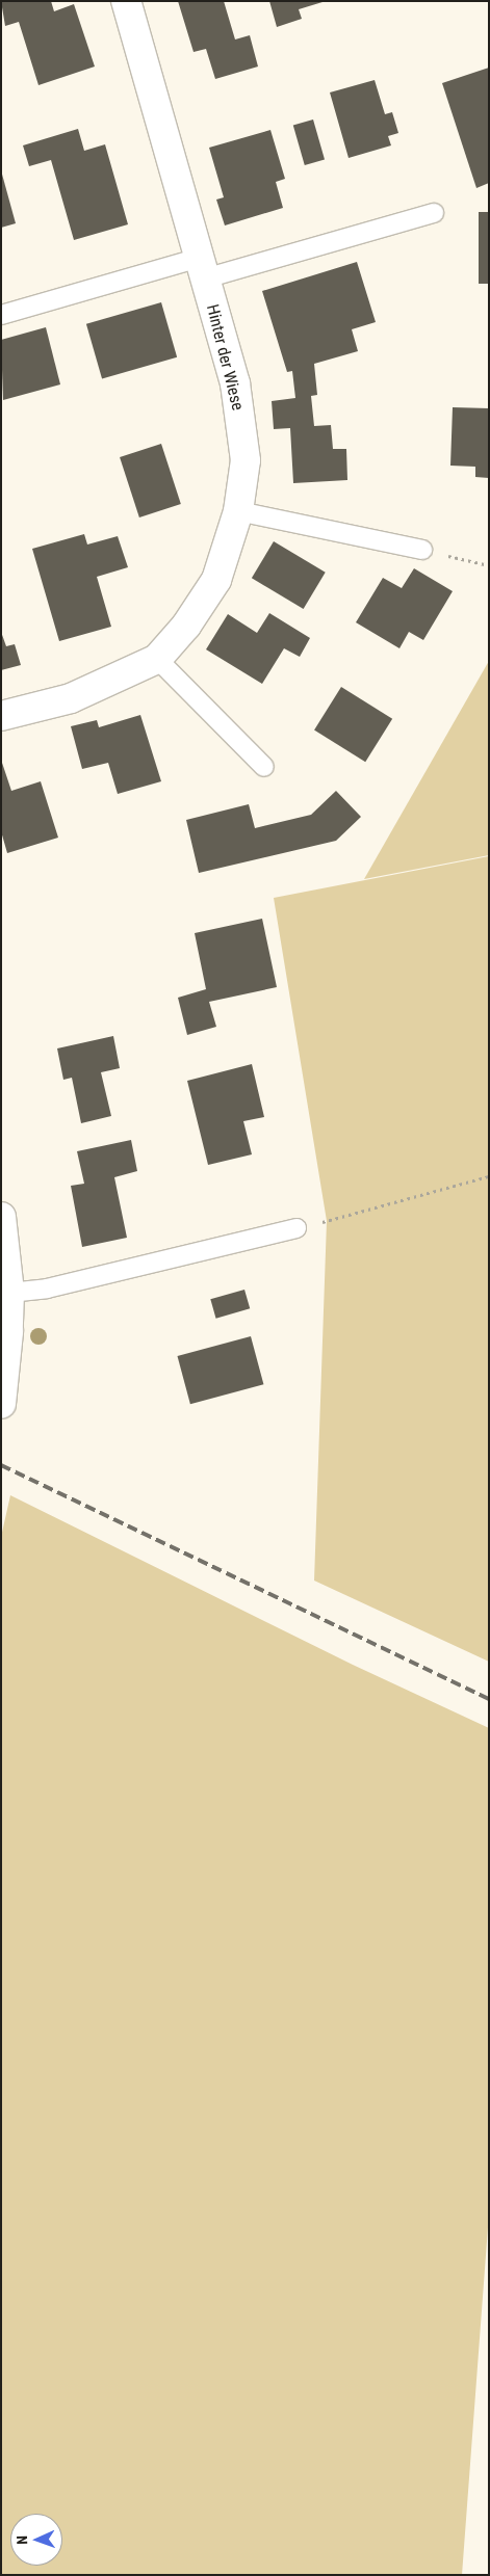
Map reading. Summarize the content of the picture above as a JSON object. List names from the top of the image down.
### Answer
{
  "streets": {
    "street": ["Hinter der Wiese"]
  },
  "north": "left"
}
